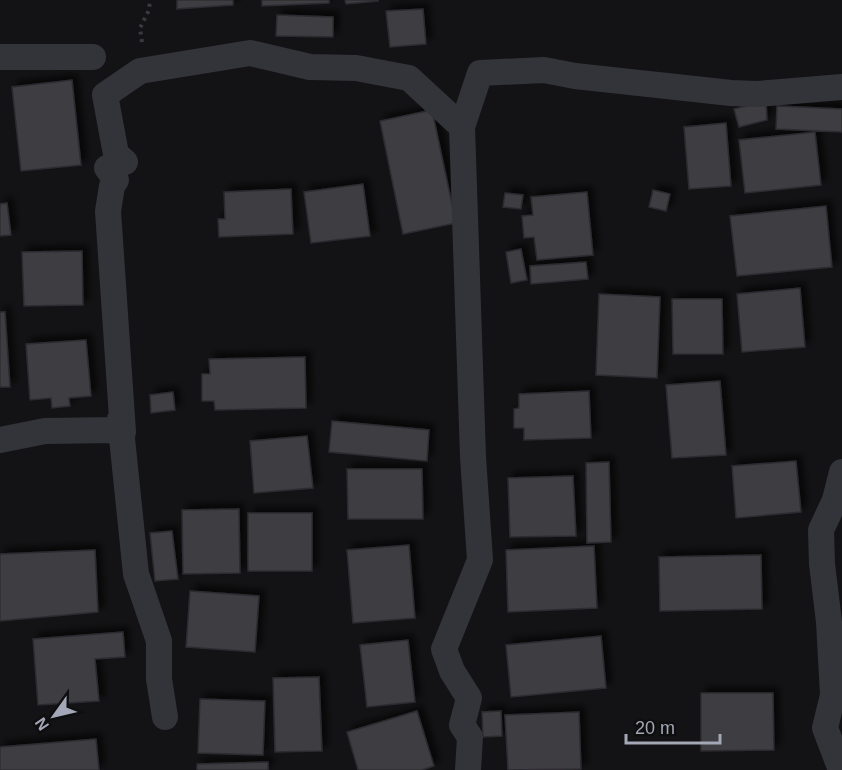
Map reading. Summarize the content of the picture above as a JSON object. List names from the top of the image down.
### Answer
{
  "scale_bar": "20 m",
  "north": "bottom left"
}
